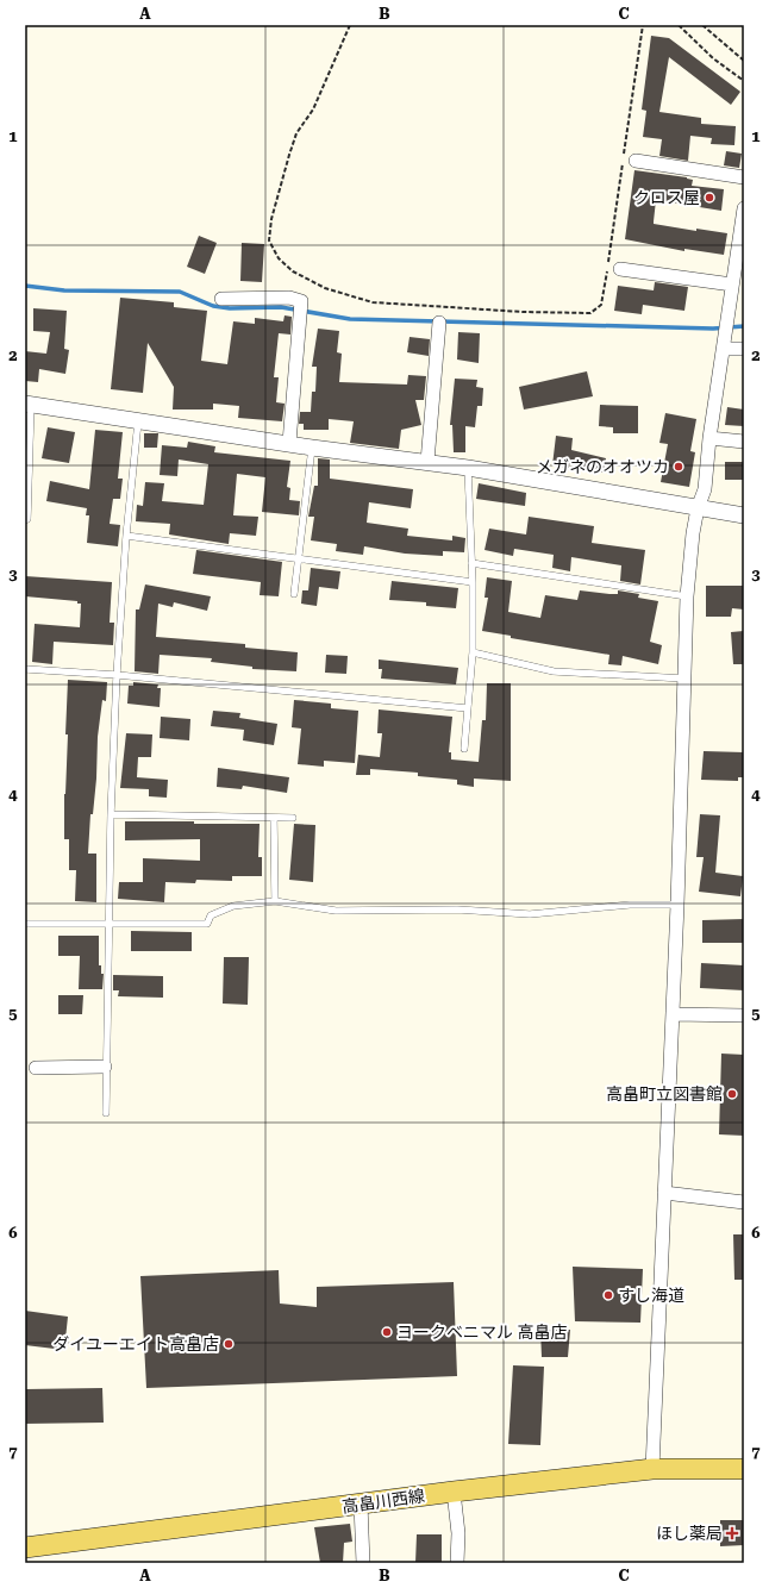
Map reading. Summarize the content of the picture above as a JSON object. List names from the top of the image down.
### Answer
{
  "streets": {
    "main road": ["高畠川西線"]
  },
  "places": {
    "other": [
      "クロス屋",
      "メガネのオオツカ",
      "高畠町立図書館",
      "すし海道",
      "ヨークベニマル 高畠店",
      "ダイユーエイト高畠店"
    ],
    "health": ["ほし薬局"]
  },
  "grid": {
    "columns": ["A", "B", "C"],
    "rows": [
      "1",
      "2",
      "3",
      "4",
      "5",
      "6",
      "7"
    ]
  }
}
